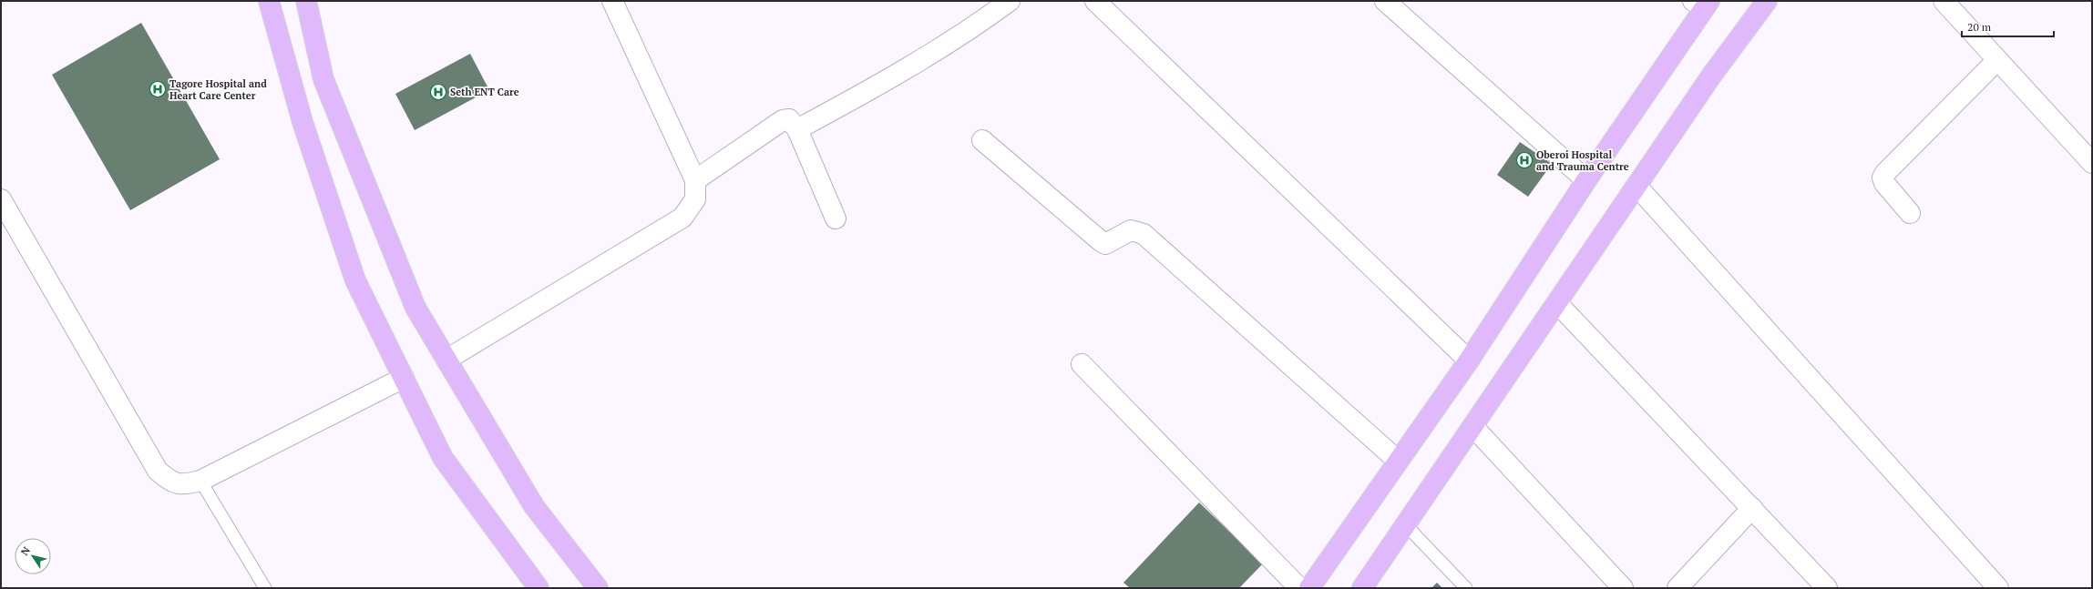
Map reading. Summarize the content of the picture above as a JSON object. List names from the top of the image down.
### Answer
{
  "places": {
    "hospital": ["Tagore Hospital and Heart Care Center", "Seth ENT Care", "Oberoi Hospital and Trauma Centre"]
  },
  "scale_bar": "20 m",
  "north": "top left"
}
